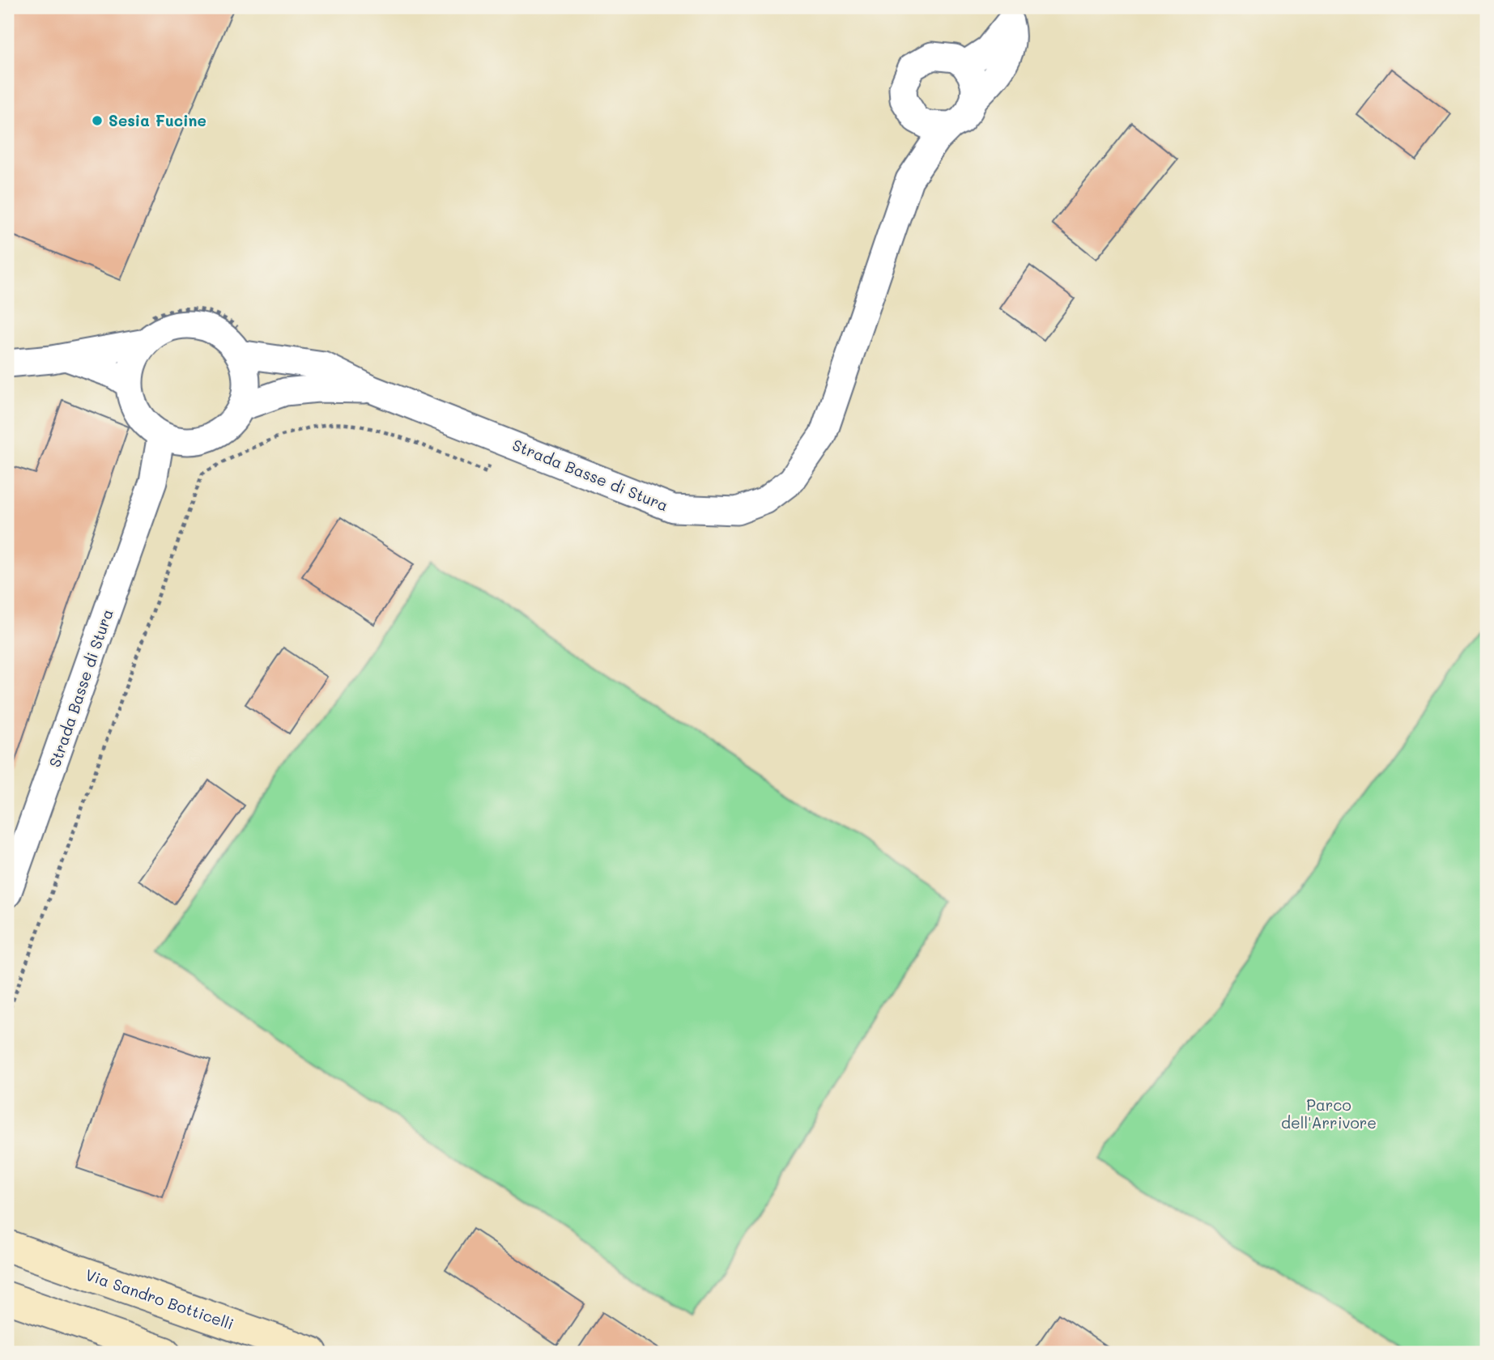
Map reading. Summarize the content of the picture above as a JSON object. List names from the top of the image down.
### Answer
{
  "streets": {
    "main road": ["Via Sandro Botticelli"],
    "street": ["Strada Basse di Stura"]
  },
  "parks": ["Parco dell'Arrivore"],
  "places": ["Sesia Fucine"]
}
